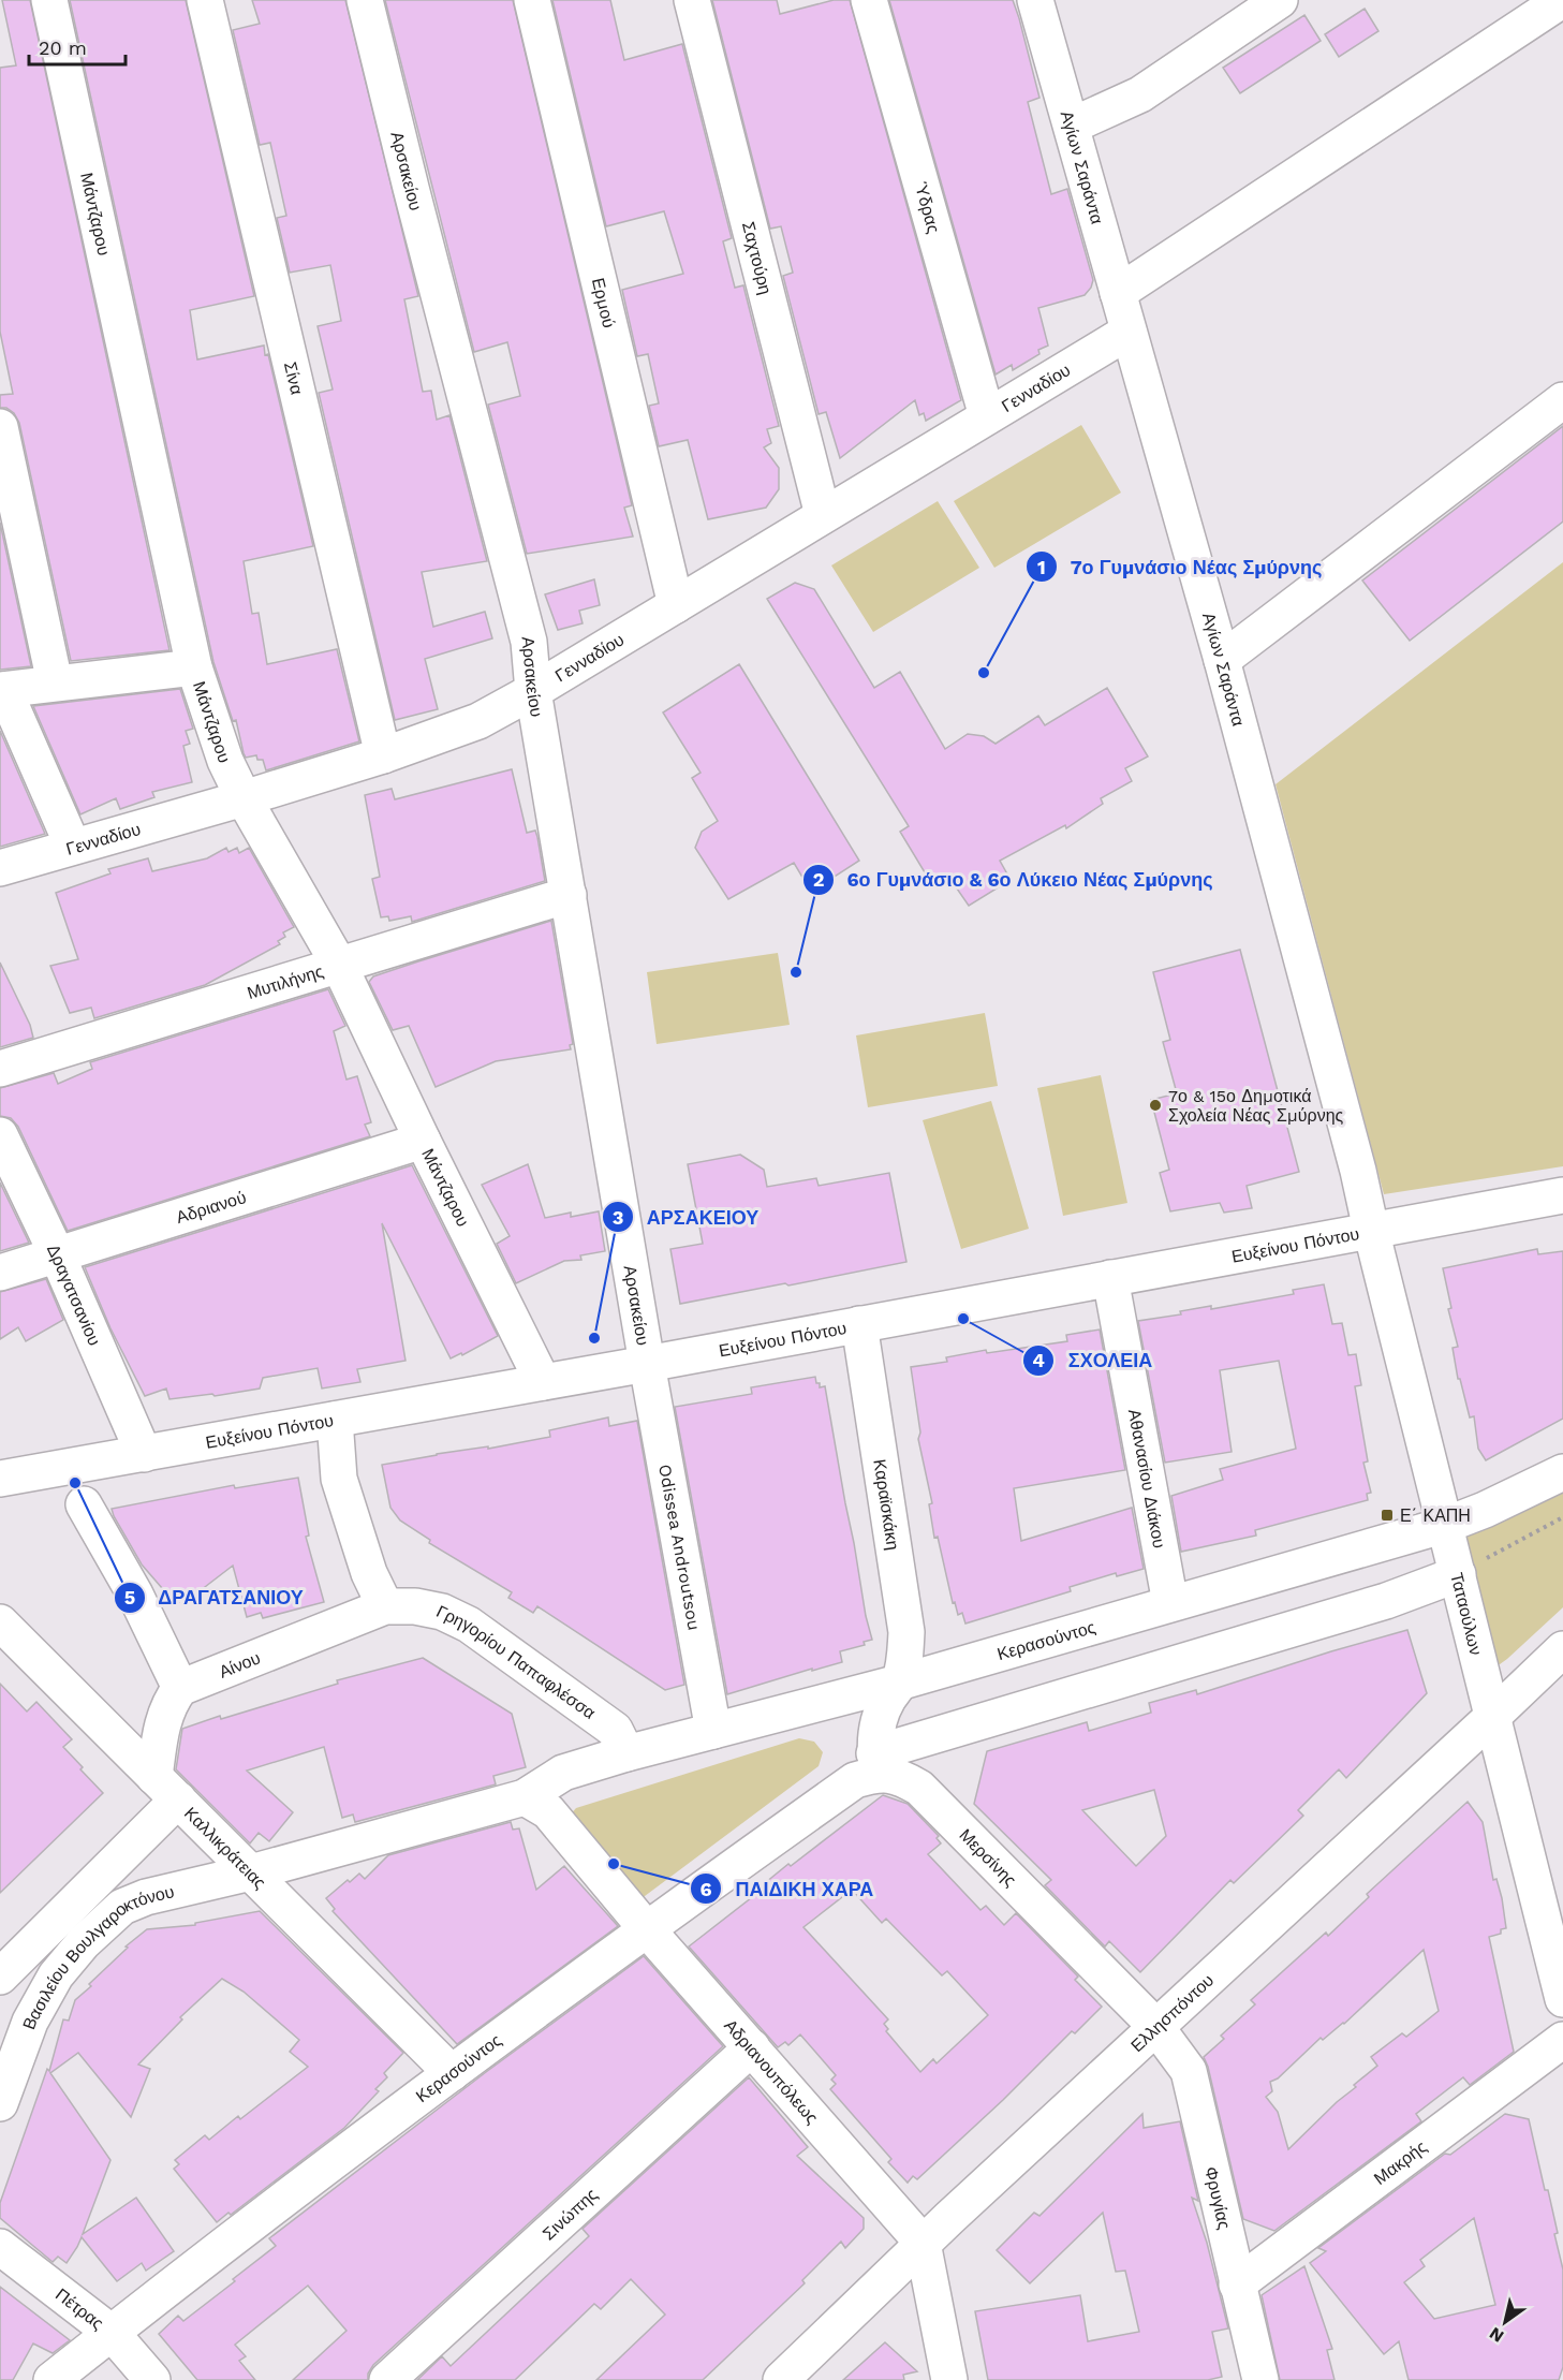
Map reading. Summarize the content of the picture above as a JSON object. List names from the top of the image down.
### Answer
{
  "streets": {
    "street": [
      "Αγίων Σαράντα",
      "Αρσακείου",
      "Ύδρας",
      "Μάντζαρου",
      "Σαχτούρη",
      "Ερμού",
      "Σίνα",
      "Γενναδίου",
      "Μυτιλήνης",
      "Αδριανού",
      "Ευξείνου Πόντου",
      "Δραγατσανίου",
      "Αθανασίου Διάκου",
      "Καραϊσκάκη",
      "Odissea Androutsou",
      "Ταταούλων",
      "Κερασούντος",
      "Αίνου",
      "Γρηγορίου Παπαφλέσσα",
      "Καλλικράτειας",
      "Μερσίνης",
      "Βασιλείου Βουλγαροκτόνου",
      "Ελλησπόντου",
      "Αδριανουπόλεως",
      "Μακρής",
      "Φρυγίας",
      "Σινώπης",
      "Πέτρας"
    ]
  },
  "crossings": [
    ["Αγίων Σαράντα", "Γενναδίου"],
    ["Αγίων Σαράντα", "Ευξείνου Πόντου"],
    ["Αγίων Σαράντα", "Ταταούλων"],
    ["Αρσακείου", "Γενναδίου"],
    ["Αρσακείου", "Μυτιλήνης"],
    ["Αρσακείου", "Ευξείνου Πόντου"],
    ["Αρσακείου", "Odissea Androutsou"],
    ["Ύδρας", "Γενναδίου"],
    ["Μάντζαρου", "Γενναδίου"],
    ["Μάντζαρου", "Μυτιλήνης"],
    ["Μάντζαρου", "Αδριανού"],
    ["Μάντζαρου", "Ευξείνου Πόντου"],
    ["Σαχτούρη", "Γενναδίου"],
    ["Ερμού", "Γενναδίου"],
    ["Σίνα", "Γενναδίου"],
    ["Αδριανού", "Δραγατσανίου"],
    ["Ευξείνου Πόντου", "Δραγατσανίου"],
    ["Ευξείνου Πόντου", "Αθανασίου Διάκου"],
    ["Ευξείνου Πόντου", "Καραϊσκάκη"],
    ["Ευξείνου Πόντου", "Odissea Androutsou"],
    ["Ευξείνου Πόντου", "Ταταούλων"],
    ["Αθανασίου Διάκου", "Κερασούντος"],
    ["Καραϊσκάκη", "Κερασούντος"],
    ["Odissea Androutsou", "Κερασούντος"],
    ["Ταταούλων", "Κερασούντος"],
    ["Ταταούλων", "Ελλησπόντου"],
    ["Κερασούντος", "Γρηγορίου Παπαφλέσσα"],
    ["Κερασούντος", "Καλλικράτειας"],
    ["Κερασούντος", "Μερσίνης"],
    ["Κερασούντος", "Βασιλείου Βουλγαροκτόνου"],
    ["Κερασούντος", "Αδριανουπόλεως"],
    ["Κερασούντος", "Πέτρας"],
    ["Αίνου", "Γρηγορίου Παπαφλέσσα"],
    ["Καλλικράτειας", "Βασιλείου Βουλγαροκτόνου"],
    ["Μερσίνης", "Ελλησπόντου"],
    ["Μερσίνης", "Φρυγίας"],
    ["Βασιλείου Βουλγαροκτόνου", "Αδριανουπόλεως"],
    ["Ελλησπόντου", "Αδριανουπόλεως"],
    ["Ελλησπόντου", "Φρυγίας"],
    ["Αδριανουπόλεως", "Σινώπης"],
    ["Μακρής", "Φρυγίας"]
  ],
  "places": {
    "other": [
      "7ο Γυμνάσιο Νέας Σμύρνης",
      "6ο Γυμνάσιο & 6ο Λύκειο Νέας Σμύρνης",
      "7ο & 15ο Δημοτικά Σχολεία Νέας Σμύρνης",
      "ΣΧΟΛΕΙΑ",
      "ΑΡΣΑΚΕΙΟΥ",
      "ΔΡΑΓΑΤΣΑΝΙΟΥ",
      "ΠΑΙΔΙΚΗ ΧΑΡΑ"
    ],
    "transit": ["Ε΄ ΚΑΠΗ"]
  },
  "scale_bar": "20 m",
  "north": "bottom left"
}
